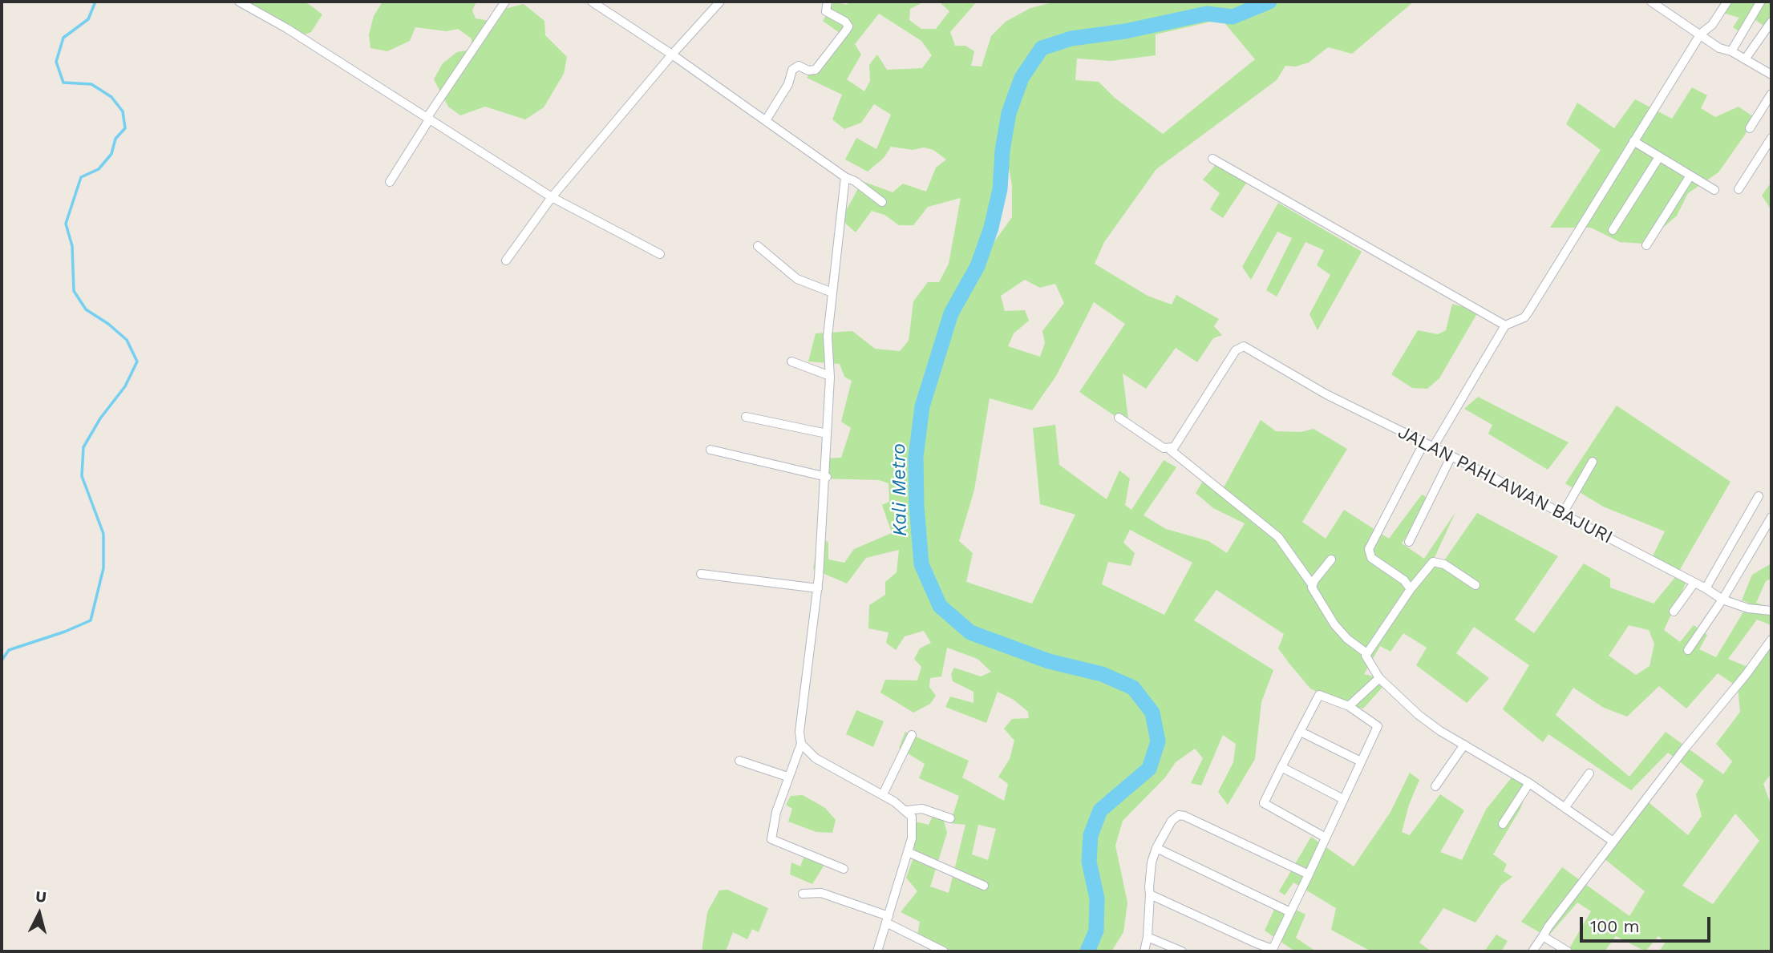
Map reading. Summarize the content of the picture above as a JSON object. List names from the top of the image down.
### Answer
{
  "streets": {
    "street": ["JALAN PAHLAWAN BAJURI"]
  },
  "water": ["Kali Metro"],
  "scale_bar": "100 m",
  "north": "top"
}
